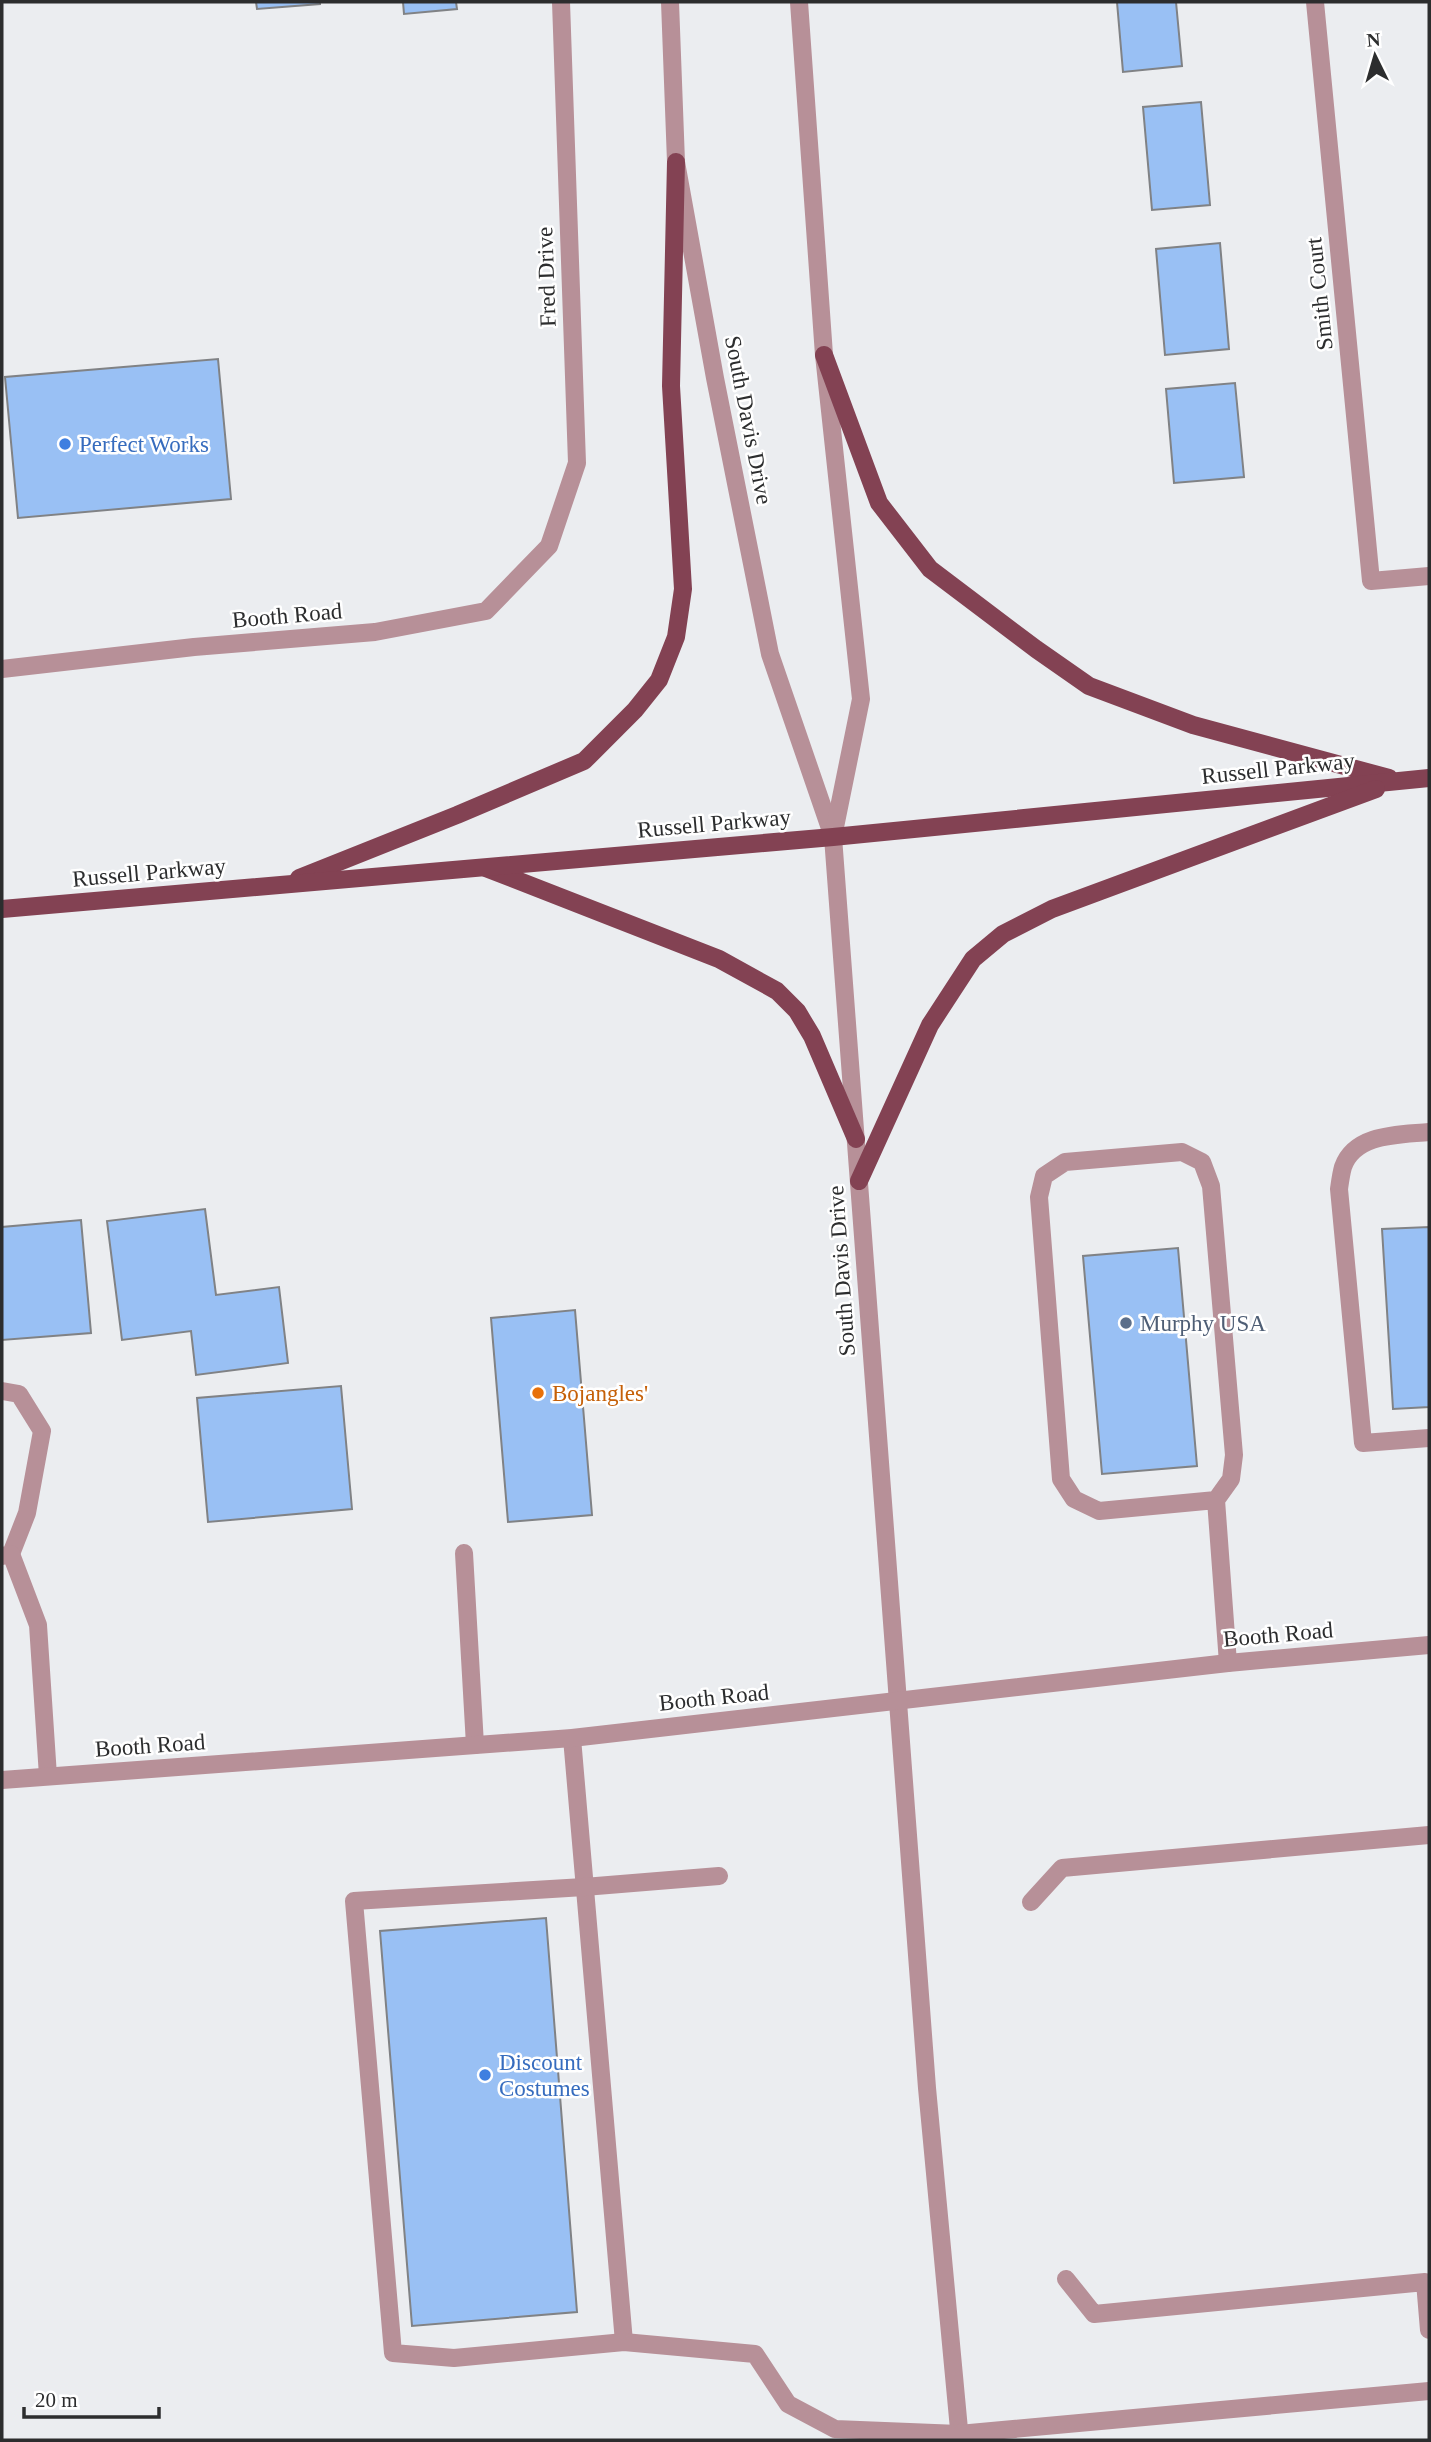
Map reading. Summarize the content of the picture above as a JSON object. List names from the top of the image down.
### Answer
{
  "streets": {
    "main road": ["Russell Parkway"],
    "street": [
      "Fred Drive",
      "Smith Court",
      "South Davis Drive",
      "Booth Road"
    ]
  },
  "crossings": [
    ["Fred Drive", "Booth Road"],
    ["South Davis Drive", "Booth Road"],
    ["South Davis Drive", "Russell Parkway"]
  ],
  "places": [
    "Perfect Works",
    "Murphy USA",
    "Bojangles'",
    "Discount Costumes"
  ],
  "scale_bar": "20 m",
  "north": "top"
}
